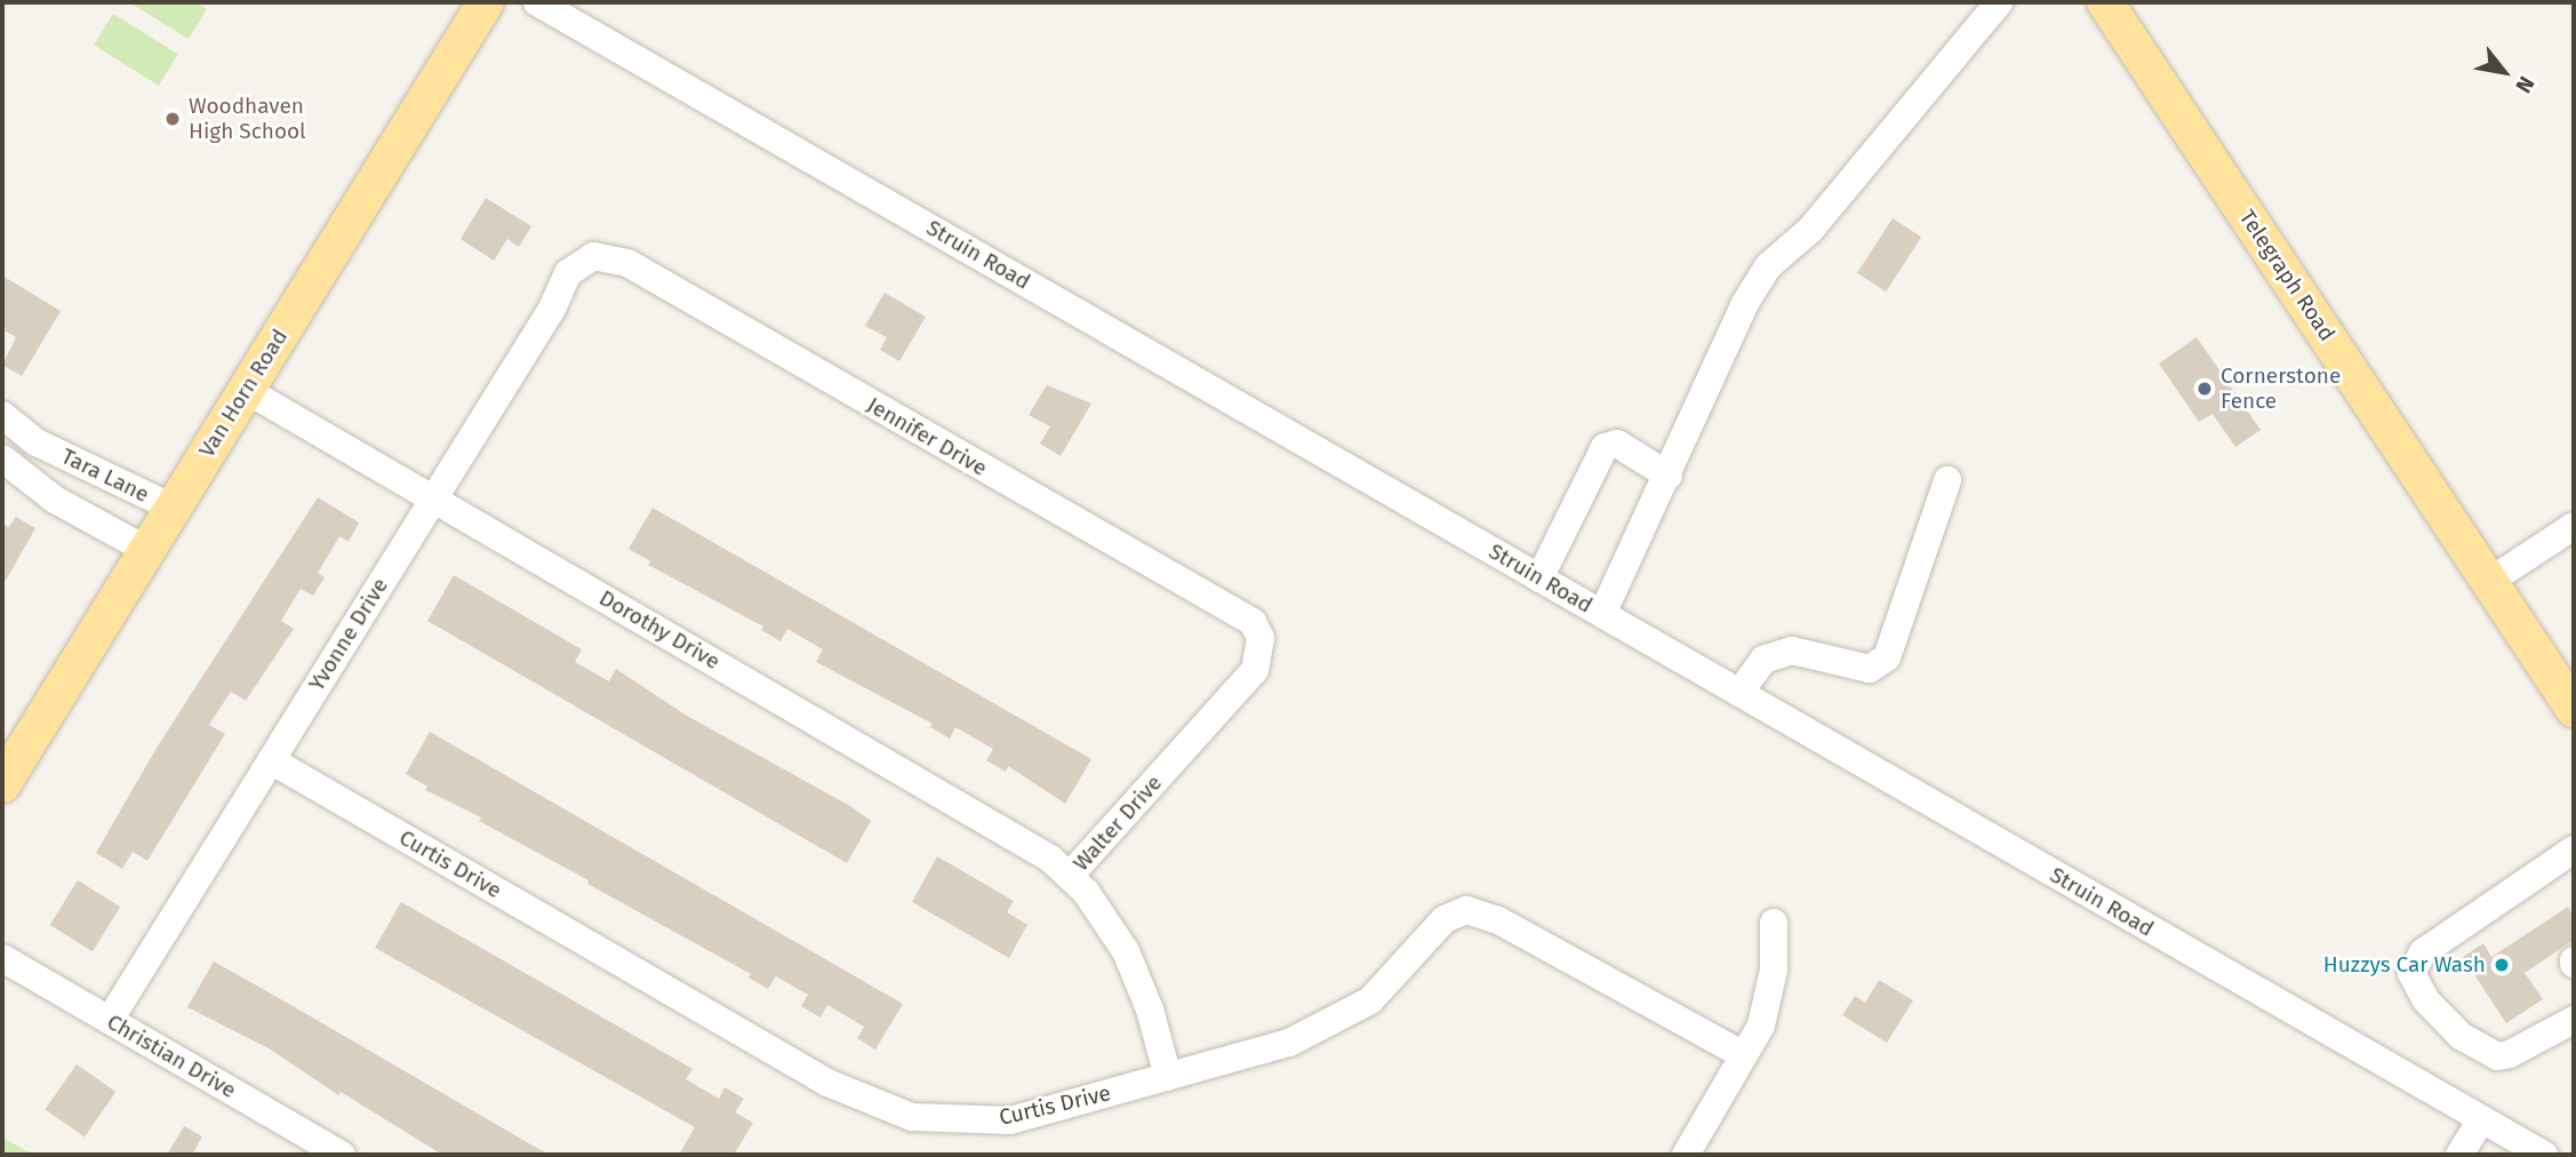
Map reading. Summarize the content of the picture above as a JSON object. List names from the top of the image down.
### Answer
{
  "streets": {
    "main road": ["Telegraph Road", "Van Horn Road"],
    "street": [
      "Struin Road",
      "Jennifer Drive",
      "Tara Lane",
      "Dorothy Drive",
      "Yvonne Drive",
      "Walter Drive",
      "Curtis Drive",
      "Christian Drive"
    ]
  },
  "crossings": [
    ["Van Horn Road", "Tara Lane"],
    ["Van Horn Road", "Dorothy Drive"],
    ["Jennifer Drive", "Yvonne Drive"],
    ["Jennifer Drive", "Walter Drive"],
    ["Dorothy Drive", "Yvonne Drive"],
    ["Dorothy Drive", "Walter Drive"],
    ["Yvonne Drive", "Curtis Drive"],
    ["Yvonne Drive", "Christian Drive"],
    ["Walter Drive", "Curtis Drive"]
  ],
  "places": ["Woodhaven High School", "Cornerstone Fence", "Huzzys Car Wash"],
  "north": "bottom right"
}
